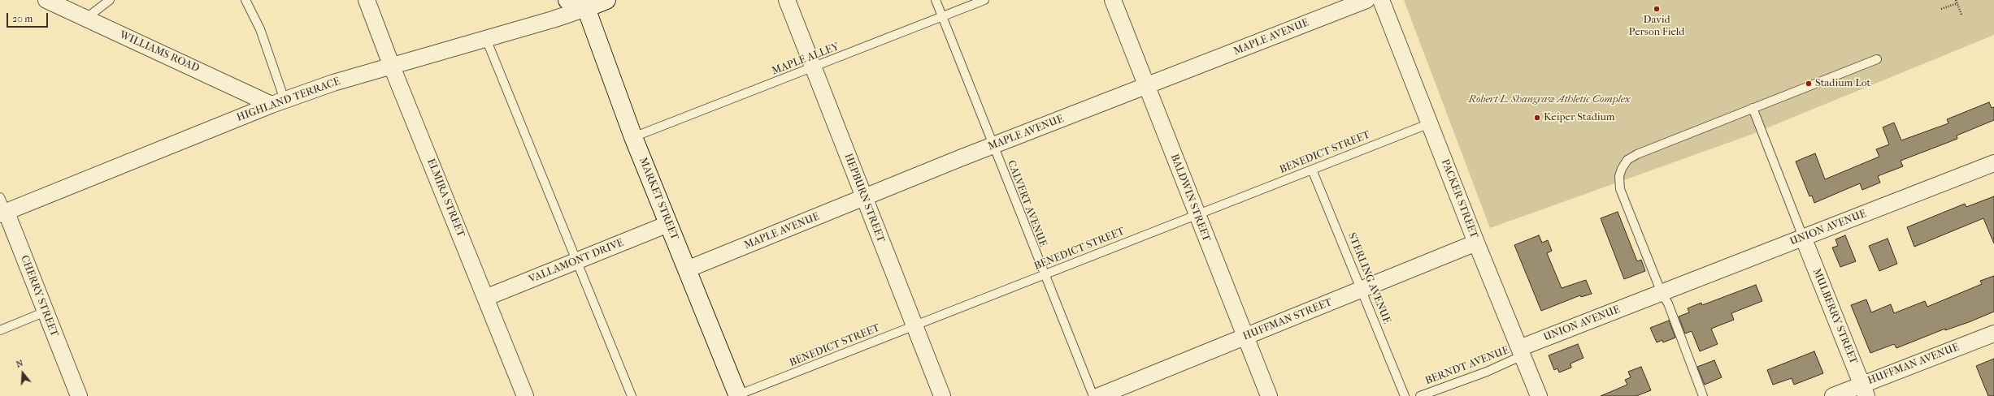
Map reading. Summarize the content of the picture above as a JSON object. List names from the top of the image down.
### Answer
{
  "streets": {
    "main road": ["MARKET STREET"],
    "street": [
      "MAPLE AVENUE",
      "WILLIAMS ROAD",
      "HIGHLAND TERRACE",
      "ELMIRA STREET",
      "HEPBURN STREET",
      "BALDWIN STREET",
      "PACKER STREET",
      "UNION AVENUE",
      "VALLAMONT DRIVE",
      "CHERRY STREET",
      "MULBERRY STREET",
      "HUFFMAN STREET",
      "HUFFMAN AVENUE"
    ],
    "lane": [
      "MAPLE ALLEY",
      "BENEDICT STREET",
      "CALVERT AVENUE",
      "STERLING AVENUE",
      "BERNDT AVENUE"
    ]
  },
  "crossings": [
    ["MAPLE AVENUE", "HEPBURN STREET"],
    ["MAPLE AVENUE", "BALDWIN STREET"],
    ["MAPLE AVENUE", "MARKET STREET"],
    ["MAPLE AVENUE", "CALVERT AVENUE"],
    ["WILLIAMS ROAD", "HIGHLAND TERRACE"],
    ["MAPLE ALLEY", "HEPBURN STREET"],
    ["MAPLE ALLEY", "MARKET STREET"],
    ["MAPLE ALLEY", "CALVERT AVENUE"],
    ["HIGHLAND TERRACE", "ELMIRA STREET"],
    ["HIGHLAND TERRACE", "MARKET STREET"],
    ["HIGHLAND TERRACE", "CHERRY STREET"],
    ["BENEDICT STREET", "HEPBURN STREET"],
    ["BENEDICT STREET", "BALDWIN STREET"],
    ["BENEDICT STREET", "MARKET STREET"],
    ["BENEDICT STREET", "PACKER STREET"],
    ["BENEDICT STREET", "CALVERT AVENUE"],
    ["BENEDICT STREET", "STERLING AVENUE"],
    ["ELMIRA STREET", "VALLAMONT DRIVE"],
    ["BALDWIN STREET", "HUFFMAN STREET"],
    ["MARKET STREET", "VALLAMONT DRIVE"],
    ["PACKER STREET", "UNION AVENUE"],
    ["PACKER STREET", "HUFFMAN STREET"],
    ["PACKER STREET", "BERNDT AVENUE"],
    ["CALVERT AVENUE", "HUFFMAN STREET"],
    ["UNION AVENUE", "MULBERRY STREET"],
    ["UNION AVENUE", "BERNDT AVENUE"],
    ["STERLING AVENUE", "HUFFMAN STREET"],
    ["MULBERRY STREET", "HUFFMAN AVENUE"]
  ],
  "parks": ["Robert L. Shangraw Athletic Complex"],
  "places": ["David Person Field", "Stadium Lot", "Keiper Stadium"],
  "scale_bar": "20 m",
  "north": "top"
}
